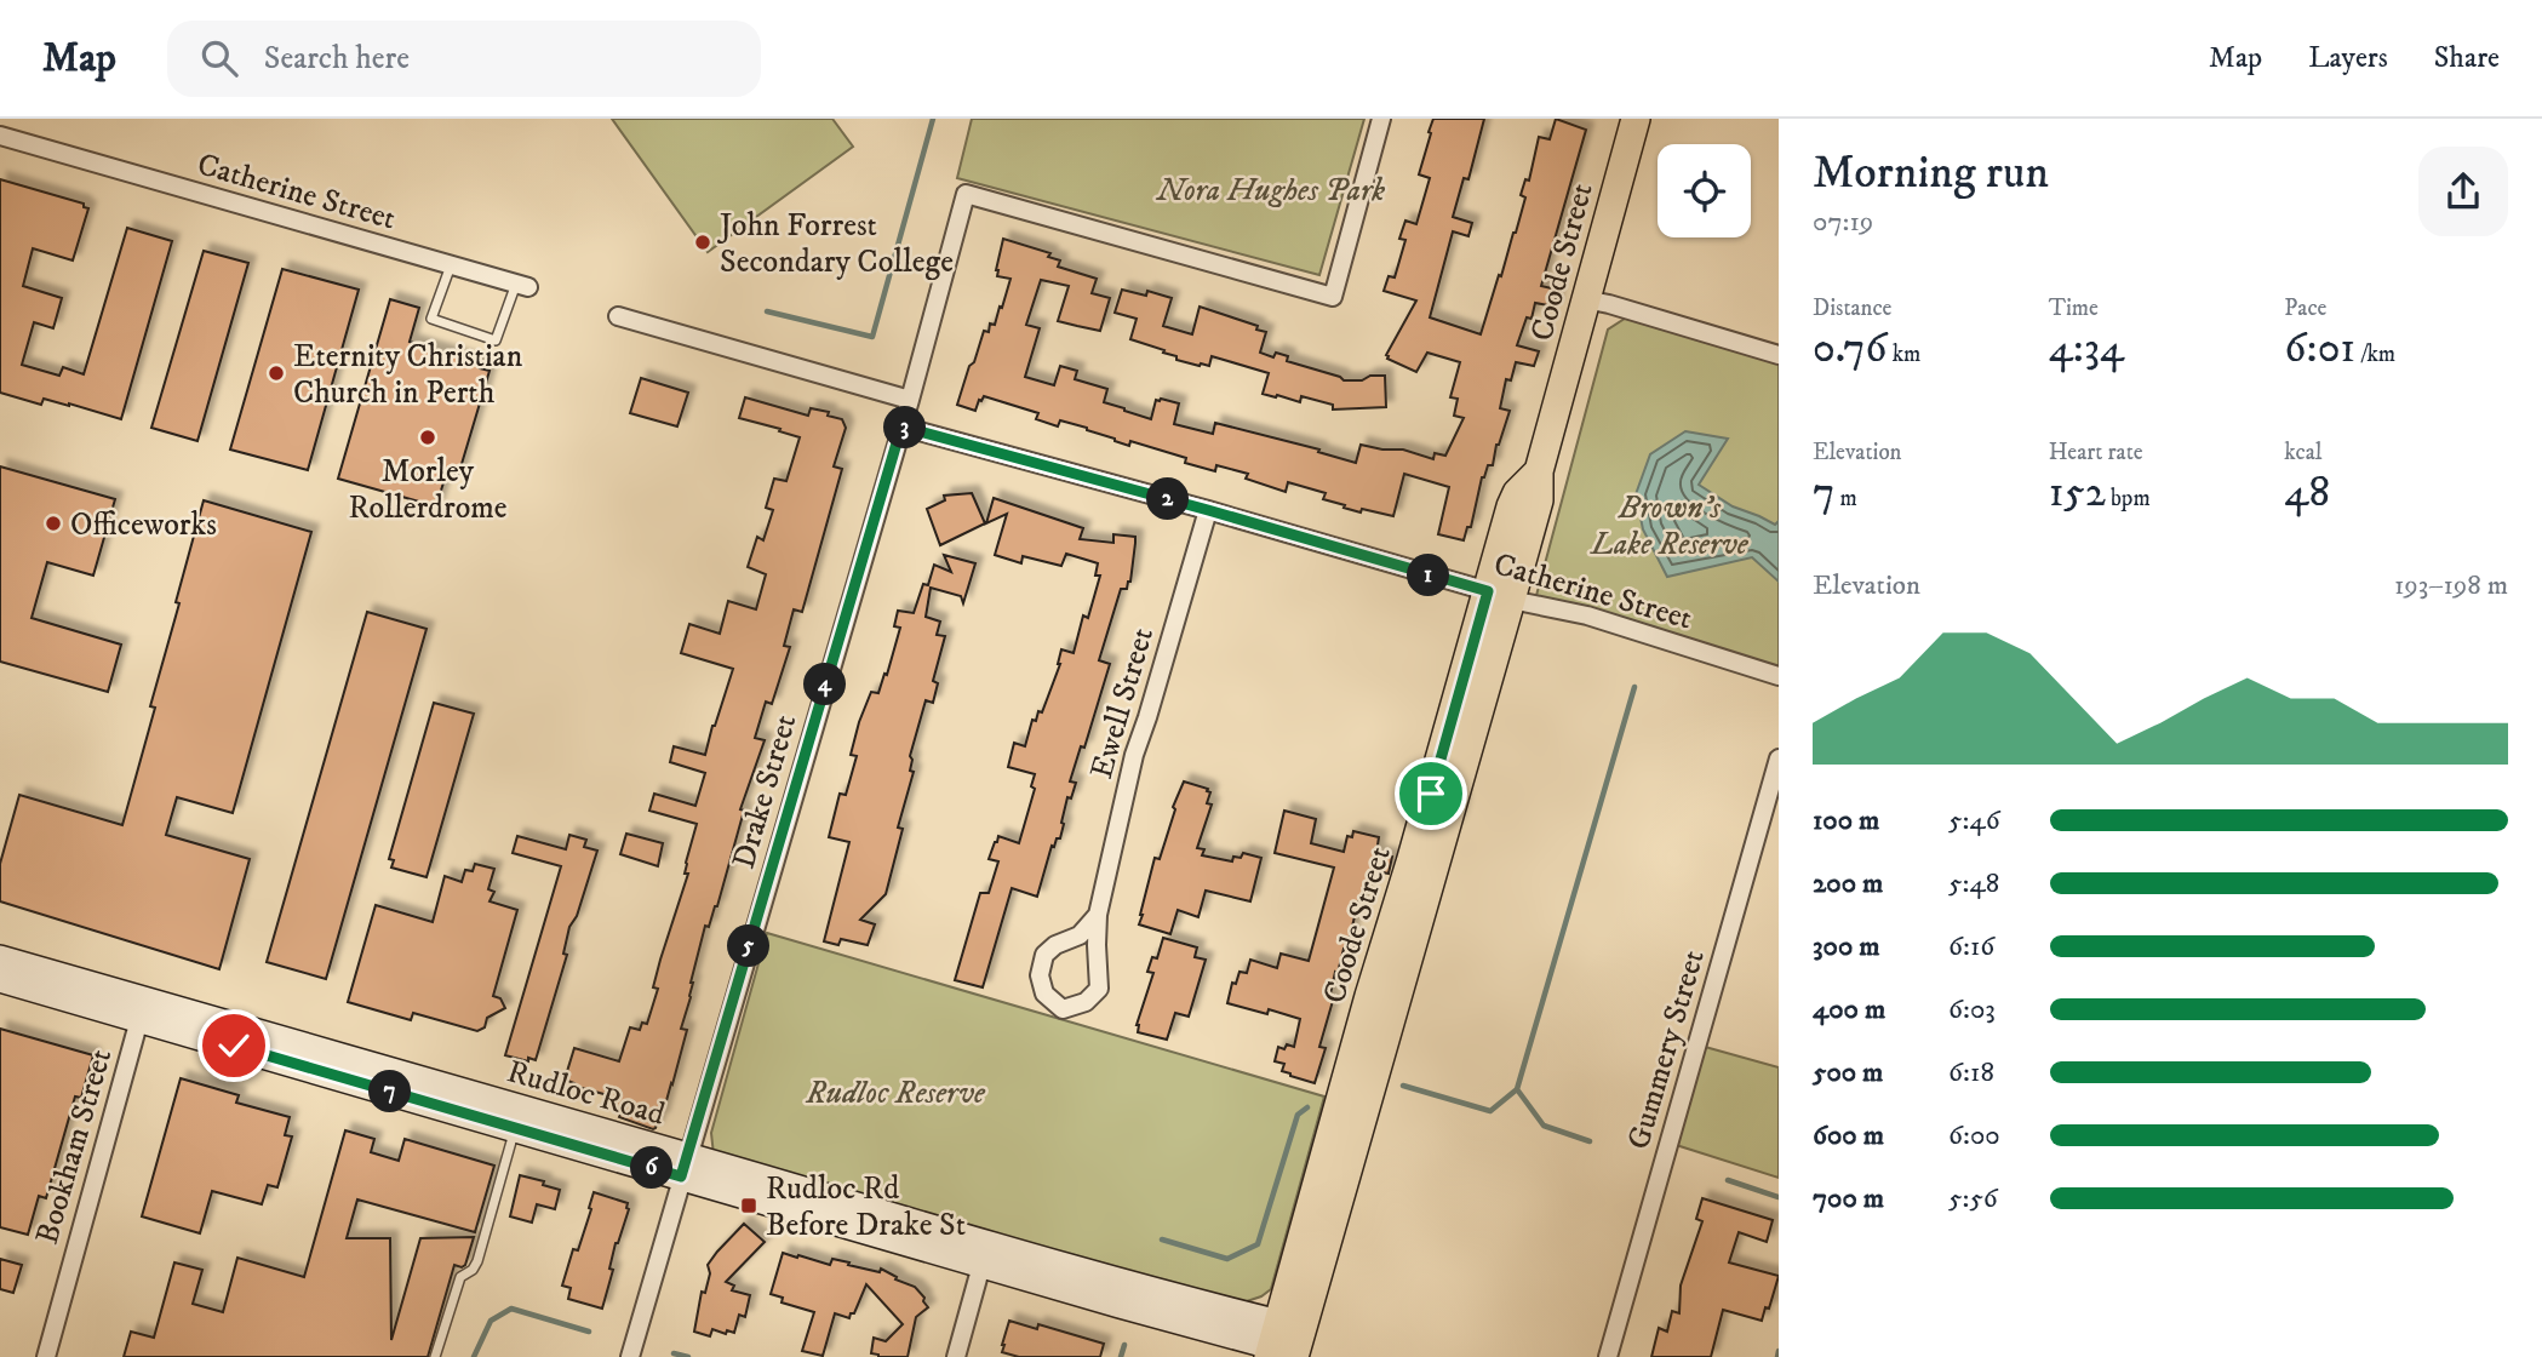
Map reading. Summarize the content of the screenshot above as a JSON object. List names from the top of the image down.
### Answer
{
  "streets": {
    "main road": ["Coode Street", "Rudloc Road"],
    "street": [
      "Catherine Street",
      "Ewell Street",
      "Drake Street",
      "Gummery Street",
      "Bookham Street"
    ]
  },
  "crossings": [
    ["Catherine Street", "Coode Street"],
    ["Catherine Street", "Ewell Street"],
    ["Catherine Street", "Drake Street"],
    ["Coode Street", "Rudloc Road"],
    ["Drake Street", "Rudloc Road"],
    ["Rudloc Road", "Bookham Street"]
  ],
  "parks": ["Nora Hughes Park", "Brown's Lake Reserve", "Rudloc Reserve"],
  "places": {
    "other": [
      "John Forrest Secondary College",
      "Eternity Christian Church in Perth",
      "Morley Rollerdrome",
      "Officeworks"
    ],
    "transit": ["Rudloc Rd Before Drake St"]
  },
  "page": {
    "header": "Map",
    "search": "Search here",
    "nav": ["Map", "Layers", "Share"],
    "heading": ["Morning run", "07:19"],
    "stats": [
      ["Distance", "0.76 km"],
      ["Time", "4:34"],
      ["Pace", "6:01 /km"],
      ["Elevation", "7 m"],
      ["Heart rate", "152 bpm"],
      ["kcal", "48"]
    ],
    "pins": [
      "3",
      "2",
      "1",
      "4",
      "5",
      "7",
      "6"
    ],
    "chart": ["Elevation", "193–198 m"],
    "list": [
      {
        "name": "100 m",
        "note": "5:46"
      },
      {
        "name": "200 m",
        "note": "5:48"
      },
      {
        "name": "300 m",
        "note": "6:16"
      },
      {
        "name": "400 m",
        "note": "6:03"
      },
      {
        "name": "500 m",
        "note": "6:18"
      },
      {
        "name": "600 m",
        "note": "6:00"
      },
      {
        "name": "700 m",
        "note": "5:56"
      }
    ]
  }
}
